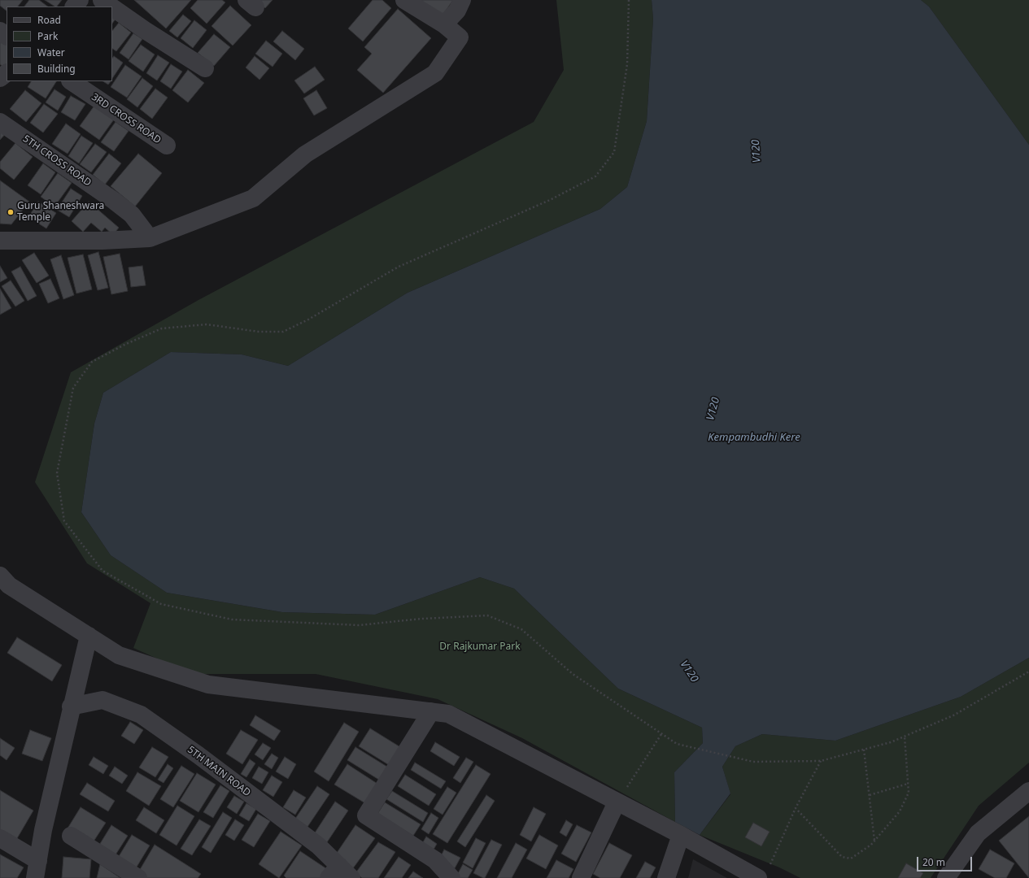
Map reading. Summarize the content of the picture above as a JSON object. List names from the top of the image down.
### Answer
{
  "streets": {
    "street": ["3RD CROSS ROAD", "5TH CROSS ROAD", "5TH MAIN ROAD"]
  },
  "water": ["V120", "Kempambudhi Kere"],
  "parks": ["Dr Rajkumar Park"],
  "places": ["Guru Shaneshwara Temple"],
  "legend": [
    "Road",
    "Park",
    "Water",
    "Building"
  ],
  "scale_bar": "20 m"
}
